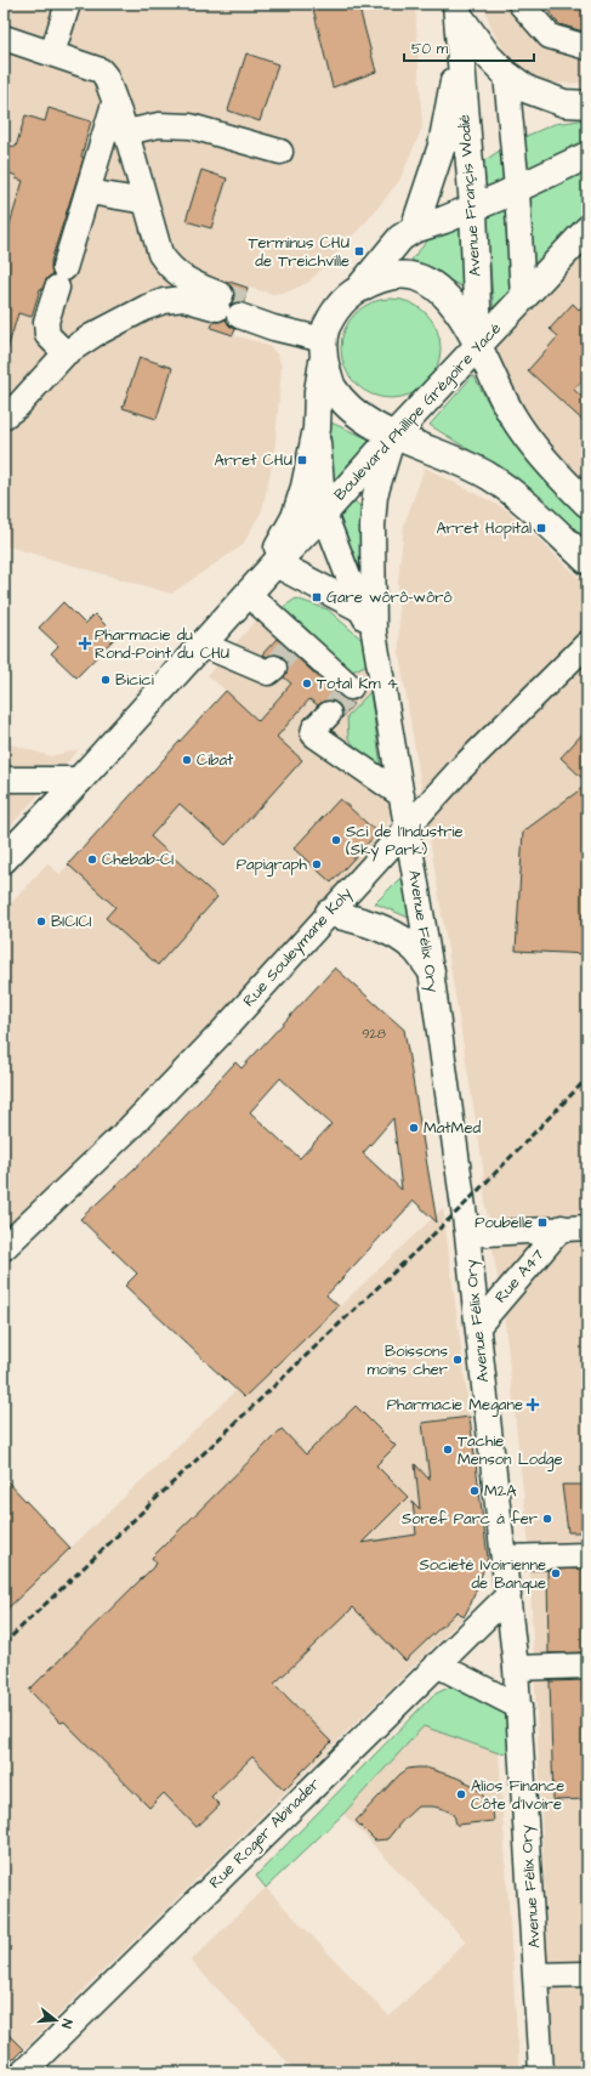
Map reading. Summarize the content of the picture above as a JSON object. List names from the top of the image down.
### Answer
{
  "streets": {
    "main road": ["Avenue Françis Wodié", "Boulevard Phillipe Grégoire Yacé"],
    "street": [
      "Avenue Félix Ory",
      "Rue Souleymane Koly",
      "Rue A47",
      "Rue Roger Abinader"
    ]
  },
  "crossings": [
    ["Avenue Françis Wodié", "Boulevard Phillipe Grégoire Yacé"],
    ["Avenue Françis Wodié", "Avenue Félix Ory"],
    ["Boulevard Phillipe Grégoire Yacé", "Avenue Félix Ory"],
    ["Avenue Félix Ory", "Rue Souleymane Koly"],
    ["Avenue Félix Ory", "Rue A47"],
    ["Avenue Félix Ory", "Rue Roger Abinader"]
  ],
  "places": {
    "transit": [
      "Terminus CHU de Treichville",
      "Arret CHU",
      "Arret Hopital",
      "Gare wôrô-wôrô",
      "Poubelle"
    ],
    "health": ["Pharmacie du Rond-Point du CHU", "Pharmacie Megane"],
    "other": [
      "Bicici",
      "Total Km 4",
      "Cibat",
      "Sci de l'Industrie (Sky Park)",
      "Chebab-CI",
      "Papigraph",
      "BICICI",
      "MatMed",
      "Boissons moins cher",
      "Tachie Menson Lodge",
      "M2A",
      "Soref Parc à fer",
      "Societé Ivoirienne de Banque",
      "Alios Finance Côte d’Ivoire"
    ]
  },
  "house_numbers": ["928"],
  "scale_bar": "50 m",
  "north": "right"
}
